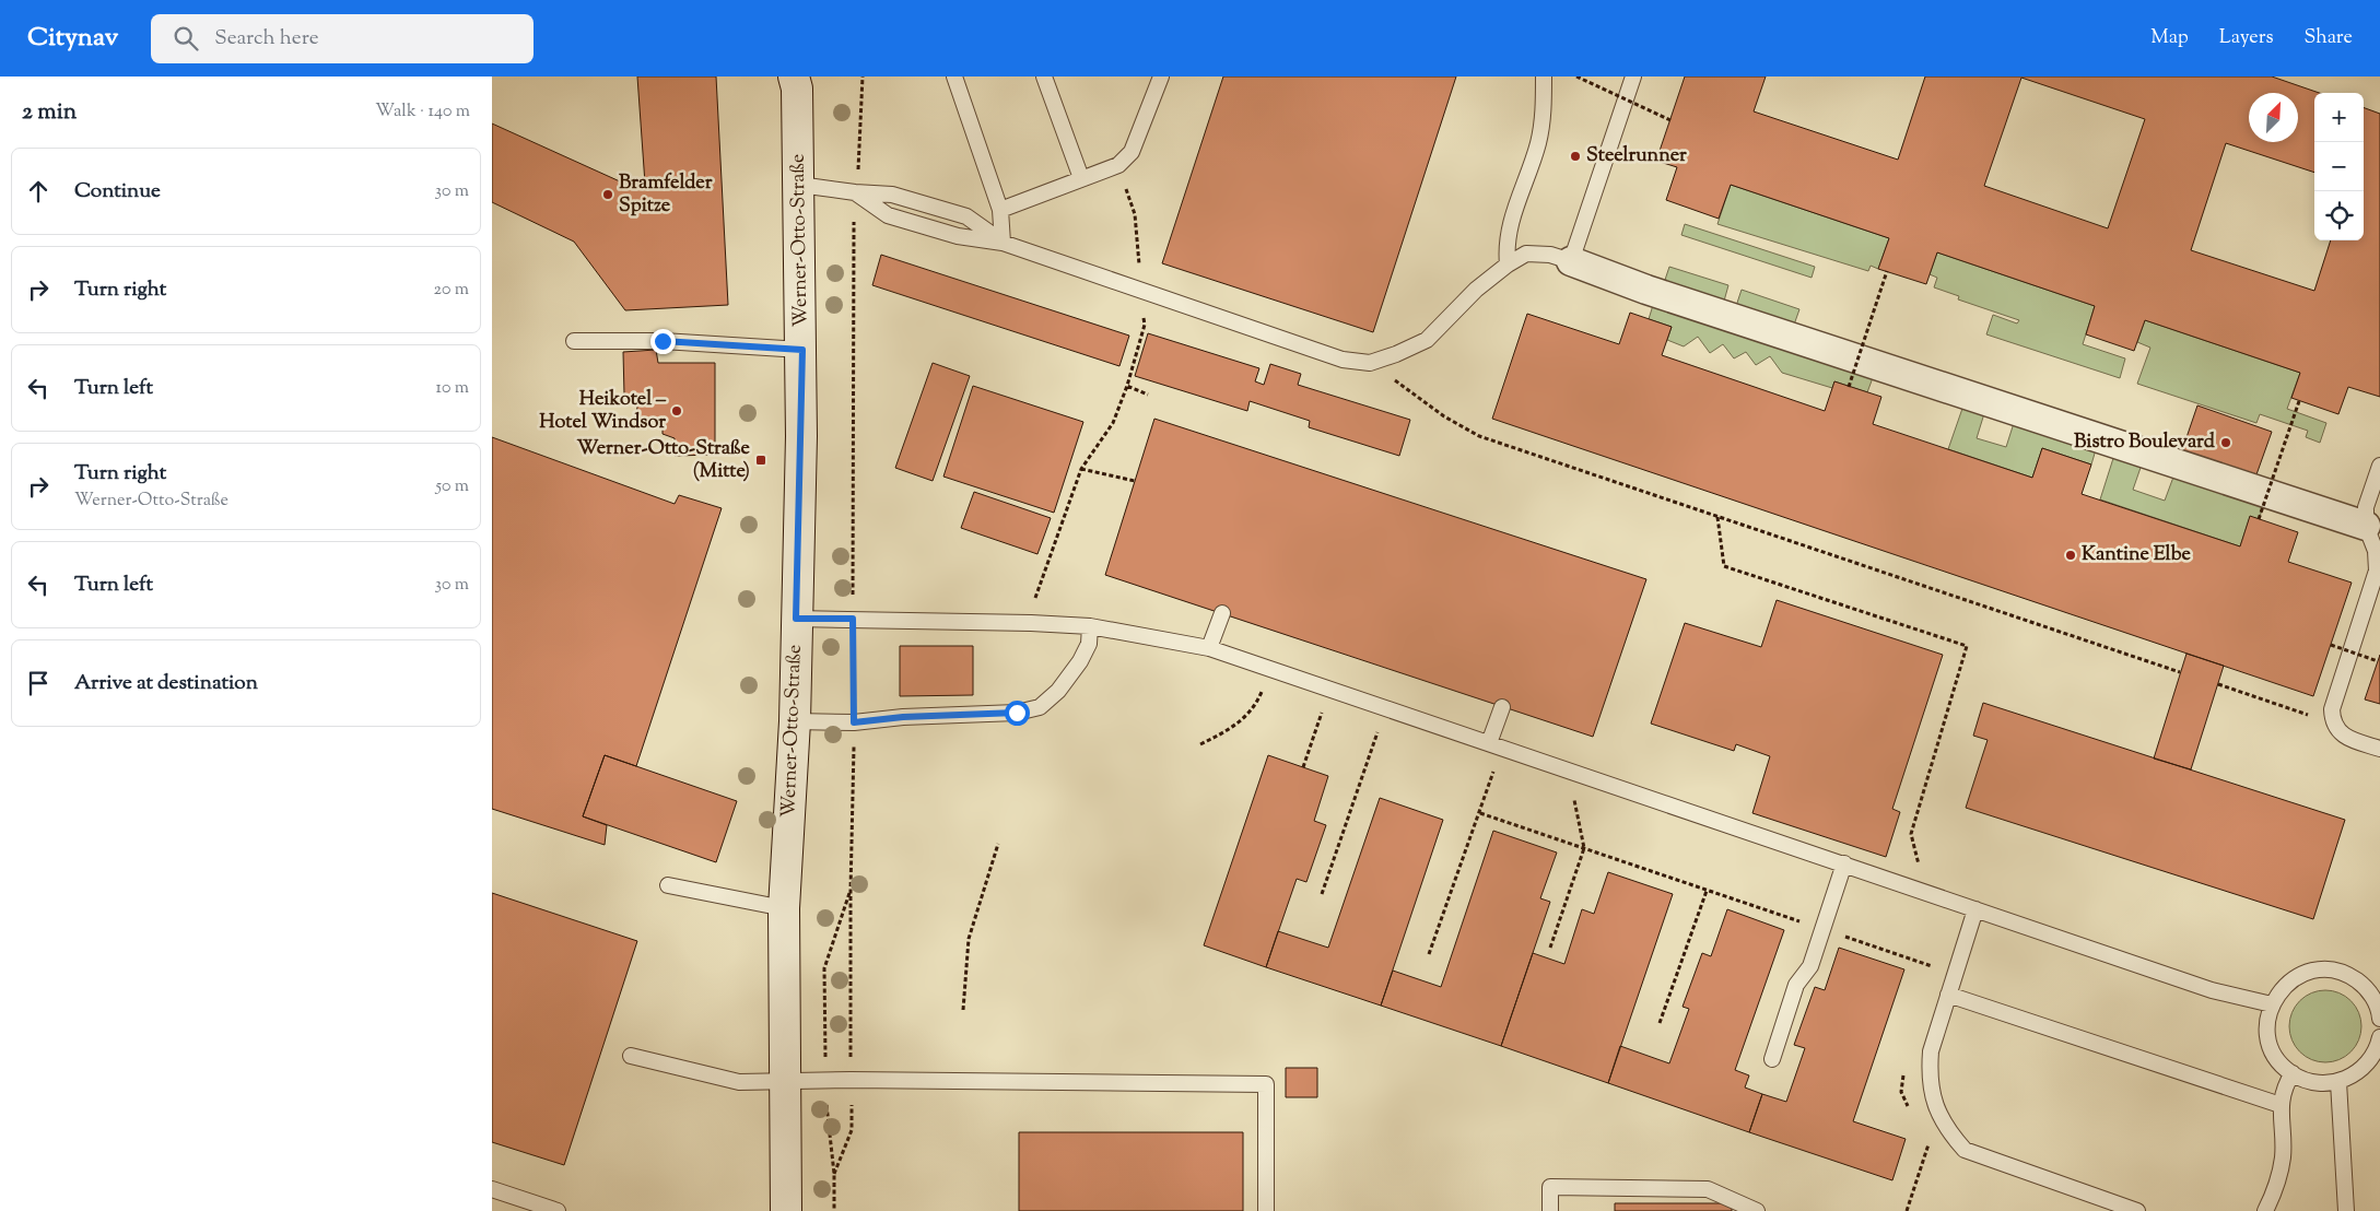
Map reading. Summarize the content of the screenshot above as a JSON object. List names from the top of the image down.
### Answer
{
  "streets": {
    "main road": ["Werner-Otto-Straße"]
  },
  "places": {
    "other": [
      "Steelrunner",
      "Bramfelder Spitze",
      "Heikotel – Hotel Windsor",
      "Bistro Boulevard",
      "Kantine Elbe"
    ],
    "transit": ["Werner-Otto-Straße (Mitte)"]
  },
  "north": "top right",
  "page": {
    "header": "Citynav",
    "search": "Search here",
    "nav": ["Map", "Layers", "Share"],
    "heading": ["2 min", "Walk · 140 m"],
    "map_buttons": ["+", "−"],
    "list": [
      ["Continue", "30 m"],
      ["Turn right", "20 m"],
      ["Turn left", "10 m"],
      ["Turn right", "Werner-Otto-Straße", "50 m"],
      ["Turn left", "30 m"],
      "Arrive at destination"
    ]
  }
}
